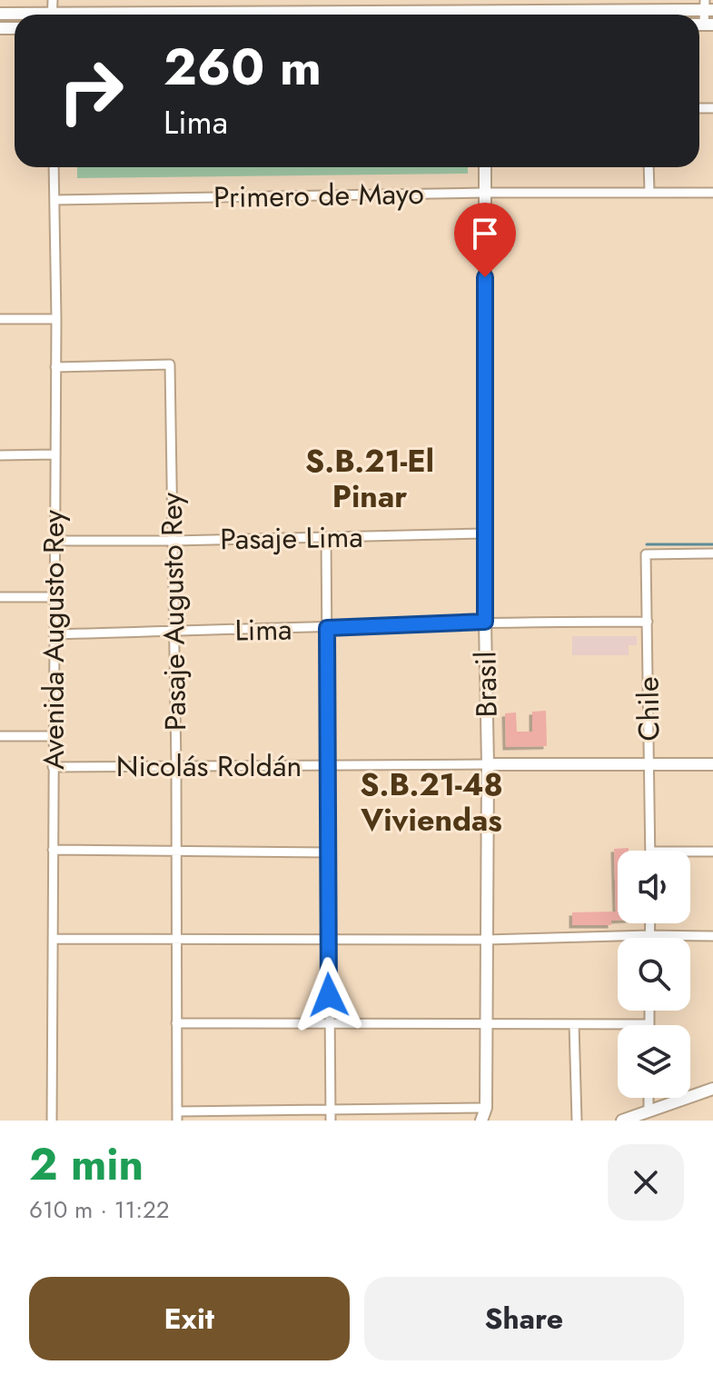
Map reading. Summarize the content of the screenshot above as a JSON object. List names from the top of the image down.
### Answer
{
  "streets": {
    "street": [
      "Primero de Mayo",
      "Pasaje Lima",
      "Pasaje Augusto Rey",
      "Lima",
      "Avenida Augusto Rey",
      "Brasil",
      "Chile",
      "Nicolás Roldán"
    ]
  },
  "crossings": [
    ["Primero de Mayo", "Avenida Augusto Rey"],
    ["Primero de Mayo", "Brasil"],
    ["Pasaje Lima", "Pasaje Augusto Rey"],
    ["Pasaje Lima", "Avenida Augusto Rey"],
    ["Pasaje Lima", "Brasil"],
    ["Pasaje Augusto Rey", "Lima"],
    ["Pasaje Augusto Rey", "Avenida Augusto Rey"],
    ["Pasaje Augusto Rey", "Nicolás Roldán"],
    ["Lima", "Avenida Augusto Rey"],
    ["Lima", "Brasil"],
    ["Lima", "Chile"],
    ["Avenida Augusto Rey", "Nicolás Roldán"],
    ["Brasil", "Nicolás Roldán"],
    ["Chile", "Nicolás Roldán"]
  ],
  "districts": ["S.B.21-El Pinar", "S.B.21-48 Viviendas"],
  "page": {
    "turn": ["260 m", "Lima"],
    "heading": ["2 min", "610 m · 11:22"],
    "buttons": ["Exit", "Share"]
  }
}
